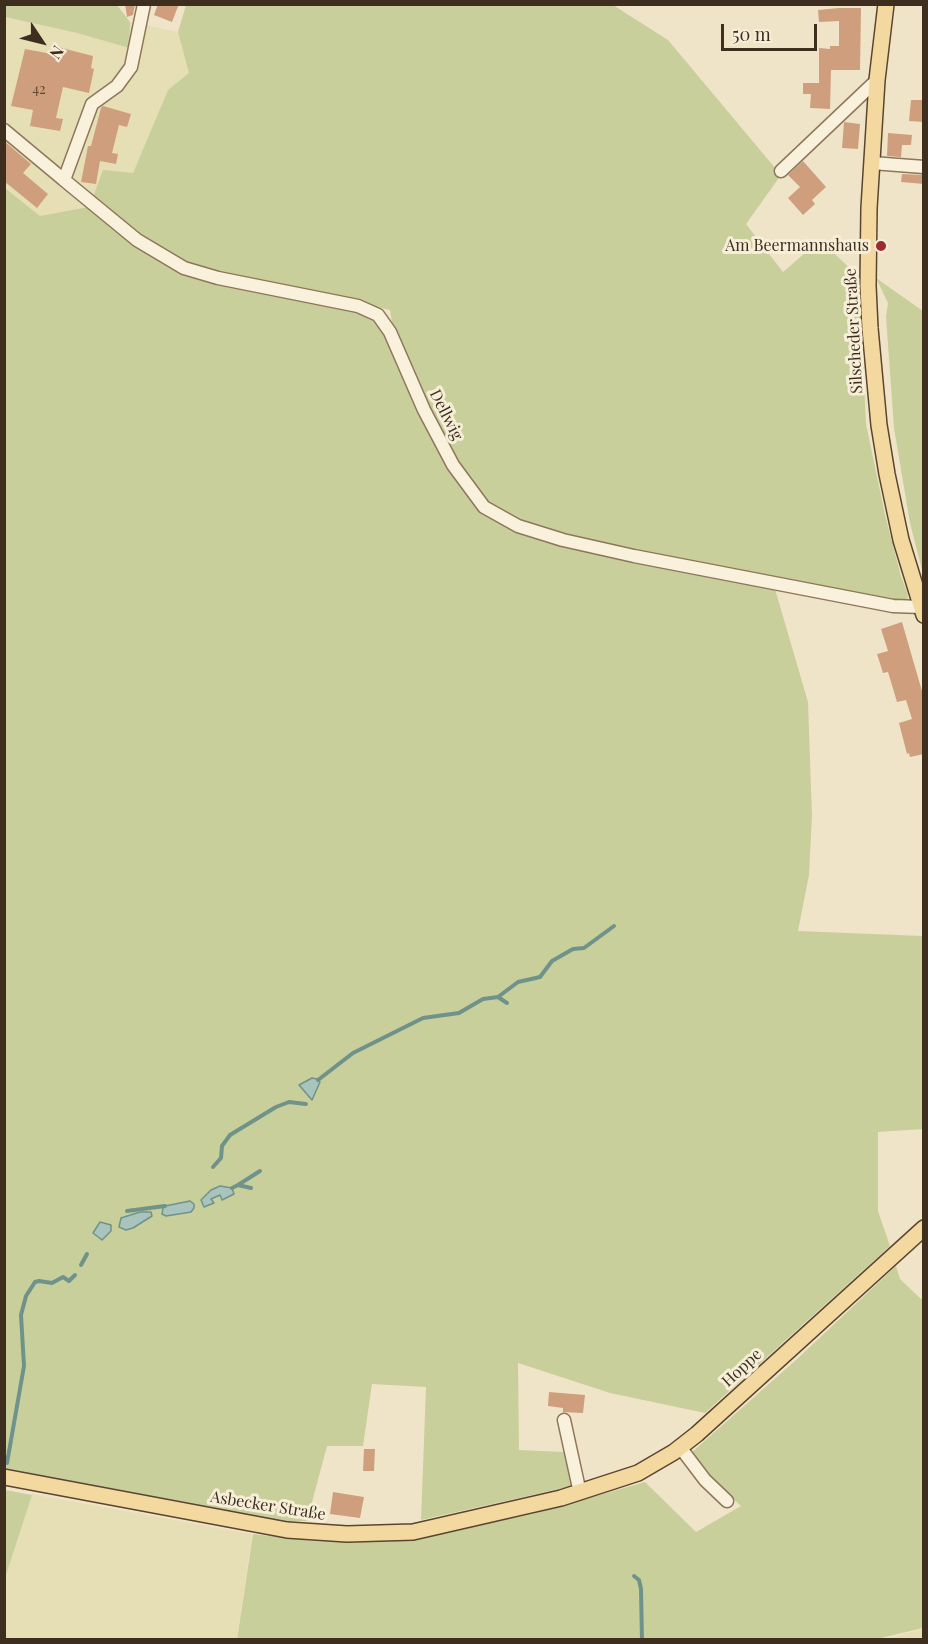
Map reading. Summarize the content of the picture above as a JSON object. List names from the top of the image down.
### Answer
{
  "streets": {
    "main road": ["Silscheder Straße", "Hoppe", "Asbecker Straße"],
    "street": ["Dellwig"]
  },
  "crossings": [
    ["Silscheder Straße", "Dellwig"],
    ["Hoppe", "Asbecker Straße"]
  ],
  "places": ["Am Beermannshaus"],
  "house_numbers": ["42"],
  "scale_bar": "50 m",
  "north": "bottom right"
}
